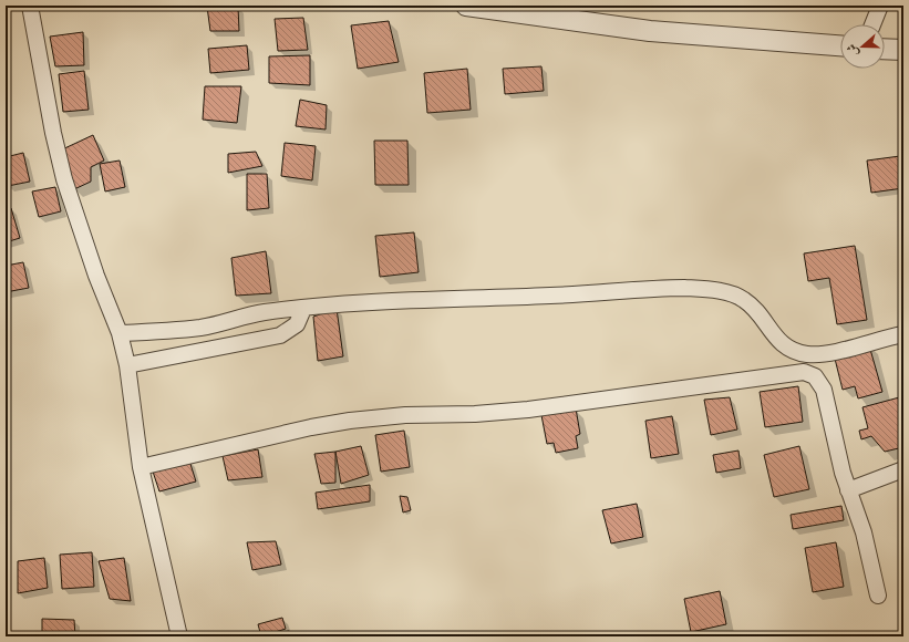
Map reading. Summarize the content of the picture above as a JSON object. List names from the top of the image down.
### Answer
{
  "north": "left"
}
